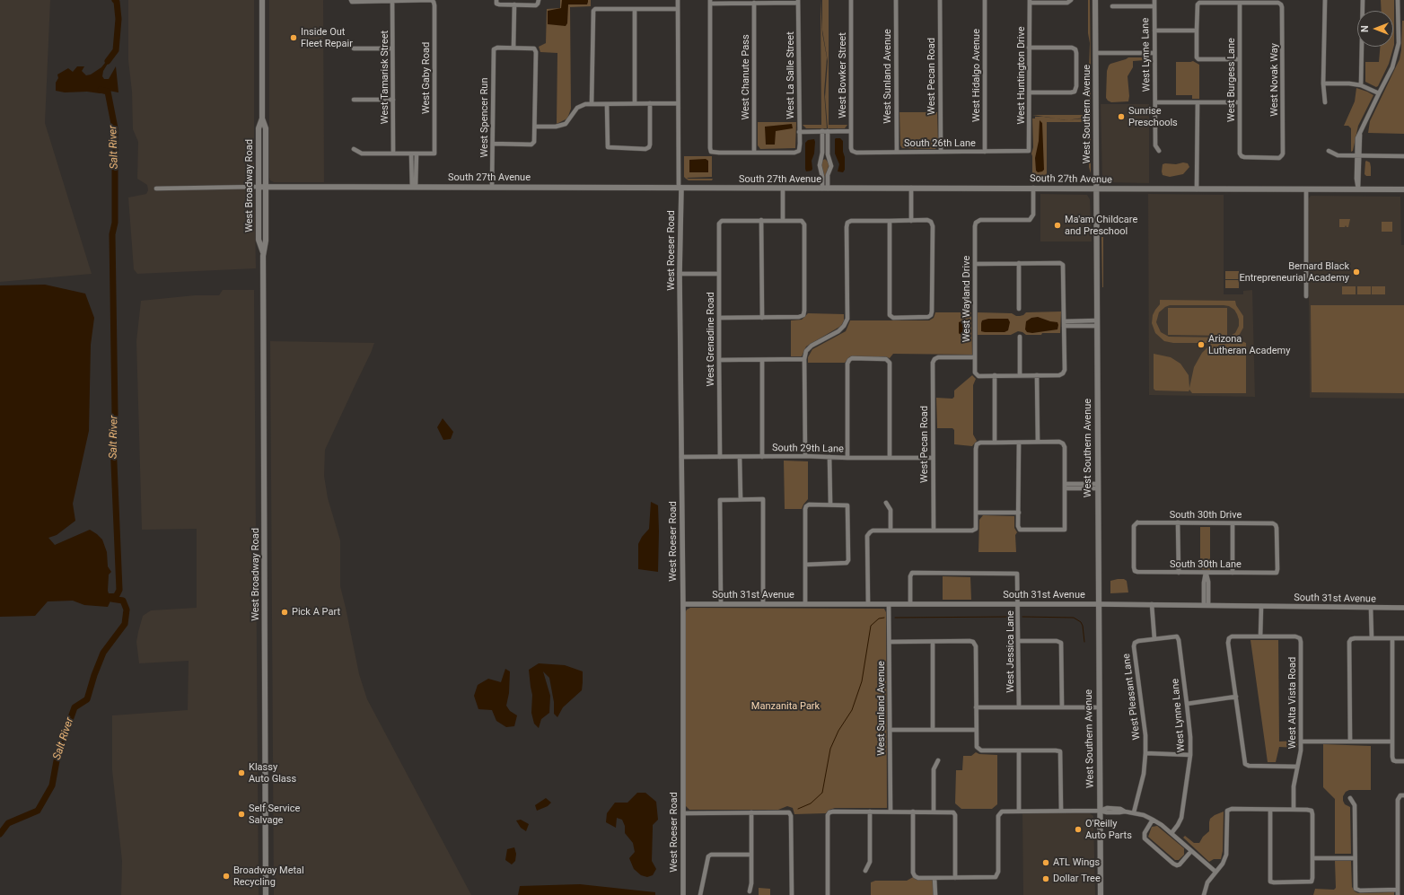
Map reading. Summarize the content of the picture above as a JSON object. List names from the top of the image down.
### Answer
{
  "streets": {
    "main road": ["West Southern Avenue", "South 27th Avenue", "West Broadway Road"],
    "street": [
      "West Lynne Lane",
      "West La Salle Street",
      "West Bowker Street",
      "West Hidalgo Avenue",
      "West Huntington Drive",
      "West Sunland Avenue",
      "West Pecan Road",
      "West Tamarisk Street",
      "West Chanute Pass",
      "West Gaby Road",
      "West Burgess Lane",
      "West Novak Way",
      "West Spencer Run",
      "South 26th Lane",
      "West Roeser Road",
      "West Wayland Drive",
      "West Grenadine Road",
      "South 29th Lane",
      "South 30th Drive",
      "South 30th Lane",
      "South 31st Avenue",
      "West Jessica Lane",
      "West Pleasant Lane",
      "West Alta Vista Road"
    ]
  },
  "crossings": [
    ["West Lynne Lane", "West Pleasant Lane"],
    ["West La Salle Street", "West Chanute Pass"],
    ["West Bowker Street", "South 26th Lane"],
    ["West Hidalgo Avenue", "South 26th Lane"],
    ["West Huntington Drive", "South 26th Lane"],
    ["West Sunland Avenue", "South 26th Lane"],
    ["West Sunland Avenue", "South 31st Avenue"],
    ["West Pecan Road", "South 26th Lane"],
    ["West Pecan Road", "West Wayland Drive"],
    ["West Pecan Road", "South 29th Lane"],
    ["West Burgess Lane", "West Novak Way"],
    ["West Southern Avenue", "South 27th Avenue"],
    ["West Southern Avenue", "South 31st Avenue"],
    ["West Spencer Run", "South 27th Avenue"],
    ["South 27th Avenue", "West Broadway Road"],
    ["South 27th Avenue", "West Roeser Road"],
    ["South 27th Avenue", "West Wayland Drive"],
    ["West Roeser Road", "South 29th Lane"],
    ["West Roeser Road", "South 31st Avenue"],
    ["West Grenadine Road", "South 29th Lane"],
    ["South 30th Drive", "South 30th Lane"],
    ["South 31st Avenue", "West Jessica Lane"]
  ],
  "water": ["Salt River"],
  "parks": ["Manzanita Park"],
  "places": [
    "Inside Out Fleet Repair",
    "Sunrise Preschools",
    "Ma'am Childcare and Preschool",
    "Bernard Black Entrepreneurial Academy",
    "Arizona Lutheran Academy",
    "Pick A Part",
    "Klassy Auto Glass",
    "Self Service Salvage",
    "O'Reilly Auto Parts",
    "ATL Wings",
    "Broadway Metal Recycling",
    "Dollar Tree"
  ],
  "north": "left"
}
